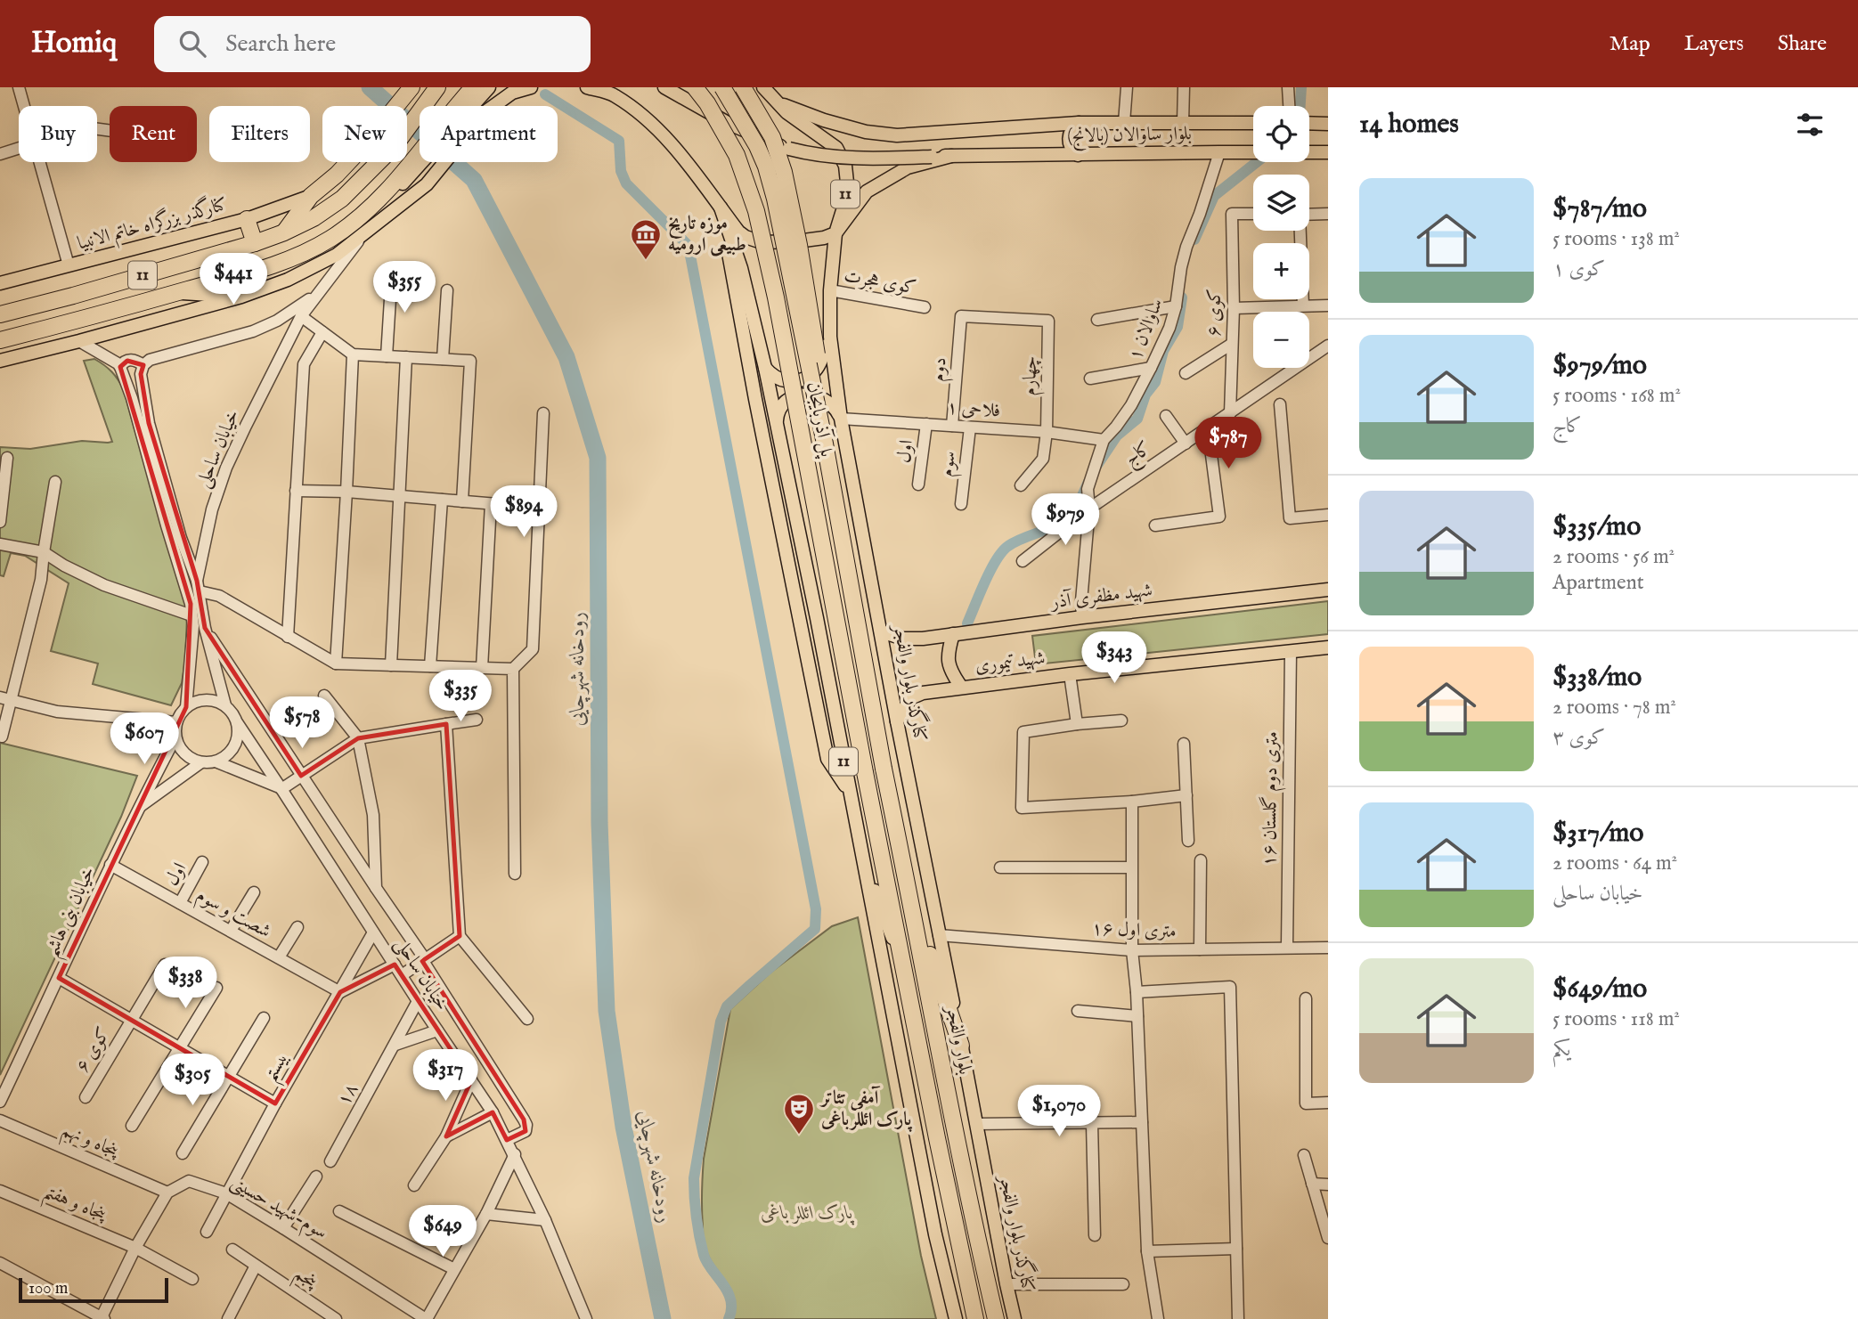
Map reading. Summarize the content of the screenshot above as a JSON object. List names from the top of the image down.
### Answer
{
  "streets": {
    "highway": ["11", "پل آذربایجان", "بلوار والفجر"],
    "main road": [
      "بلوار ساوالان (بالانج)",
      "کنارگذر بزرگراه خاتم الانبیا",
      "شهید مظفری آذر",
      "شهید تیموری",
      "کنارگذر بلوار والفجر"
    ],
    "street": [
      "کوی هجرت",
      "کوی ۶",
      "ساوالان ۱",
      "دوم",
      "چهارم",
      "فلاحی ۱",
      "خیابان ساحلی",
      "اول",
      "کاج",
      "سوم",
      "۱۶ متری دوم گلستان",
      "خیابان بنی هاشم",
      "شصت و سوم",
      "۱۶ متری اول",
      "بیستم",
      "۱۸",
      "پنجاه و نهم",
      "پنجاه و هفتم",
      "سوم-شهید حسینی",
      "پنجم"
    ]
  },
  "crossings": [
    ["بلوار ساوالان (بالانج)", "ساوالان ۱"],
    ["بلوار ساوالان (بالانج)", "کنارگذر بلوار والفجر"],
    ["11", "کنارگذر بلوار والفجر"],
    ["کوی هجرت", "کنارگذر بلوار والفجر"],
    ["کوی ۶", "کاج"],
    ["ساوالان ۱", "فلاحی ۱"],
    ["ساوالان ۱", "کاج"],
    ["دوم", "چهارم"],
    ["دوم", "فلاحی ۱"],
    ["چهارم", "فلاحی ۱"],
    ["فلاحی ۱", "اول"],
    ["فلاحی ۱", "سوم"],
    ["فلاحی ۱", "کنارگذر بلوار والفجر"],
    ["پل آذربایجان", "بلوار والفجر"],
    ["خیابان ساحلی", "خیابان بنی هاشم"],
    ["خیابان ساحلی", "بیستم"],
    ["خیابان ساحلی", "۱۸"],
    ["اول", "شصت و سوم"],
    ["شهید مظفری آذر", "کنارگذر بلوار والفجر"],
    ["شهید تیموری", "کنارگذر بلوار والفجر"],
    ["شهید تیموری", "۱۶ متری دوم گلستان"],
    ["کنارگذر بلوار والفجر", "۱۶ متری اول"],
    ["۱۶ متری دوم گلستان", "۱۶ متری اول"],
    ["خیابان بنی هاشم", "شصت و سوم"],
    ["شصت و سوم", "بیستم"],
    ["بیستم", "سوم-شهید حسینی"],
    ["پنجاه و نهم", "سوم-شهید حسینی"]
  ],
  "water": ["رودخانه شهرچایی"],
  "parks": ["پارک ائللر باغی"],
  "places": {
    "museum": ["موزه تاریخ طبیعی ارومیه"],
    "theatre": ["آمفی تئاتر پارک ائللرباغی"]
  },
  "scale_bar": "100 m",
  "page": {
    "header": "Homiq",
    "search": "Search here",
    "nav": ["Map", "Layers", "Share"],
    "heading": "14 homes",
    "map_buttons": ["+", "−"],
    "chip": [
      "Buy",
      "Rent",
      "Filters",
      "New",
      "Apartment"
    ],
    "list": [
      {
        "name": "$787/mo",
        "note": "5 rooms · 138 m² · کوی ۱"
      },
      {
        "name": "$979/mo",
        "note": "5 rooms · 168 m² · کاج"
      },
      {
        "name": "$335/mo",
        "note": "2 rooms · 56 m² · Apartment"
      },
      {
        "name": "$338/mo",
        "note": "2 rooms · 78 m² · کوی ۳"
      },
      {
        "name": "$317/mo",
        "note": "2 rooms · 64 m² · خیابان ساحلی"
      },
      {
        "name": "$649/mo",
        "note": "5 rooms · 118 m² · یکم"
      }
    ],
    "price": [
      "$441",
      "$355",
      "$787",
      "$894",
      "$979",
      "$343",
      "$335",
      "$578",
      "$607",
      "$338",
      "$317",
      "$305",
      "$1,070",
      "$649"
    ],
    "scale": "100 m"
  }
}
